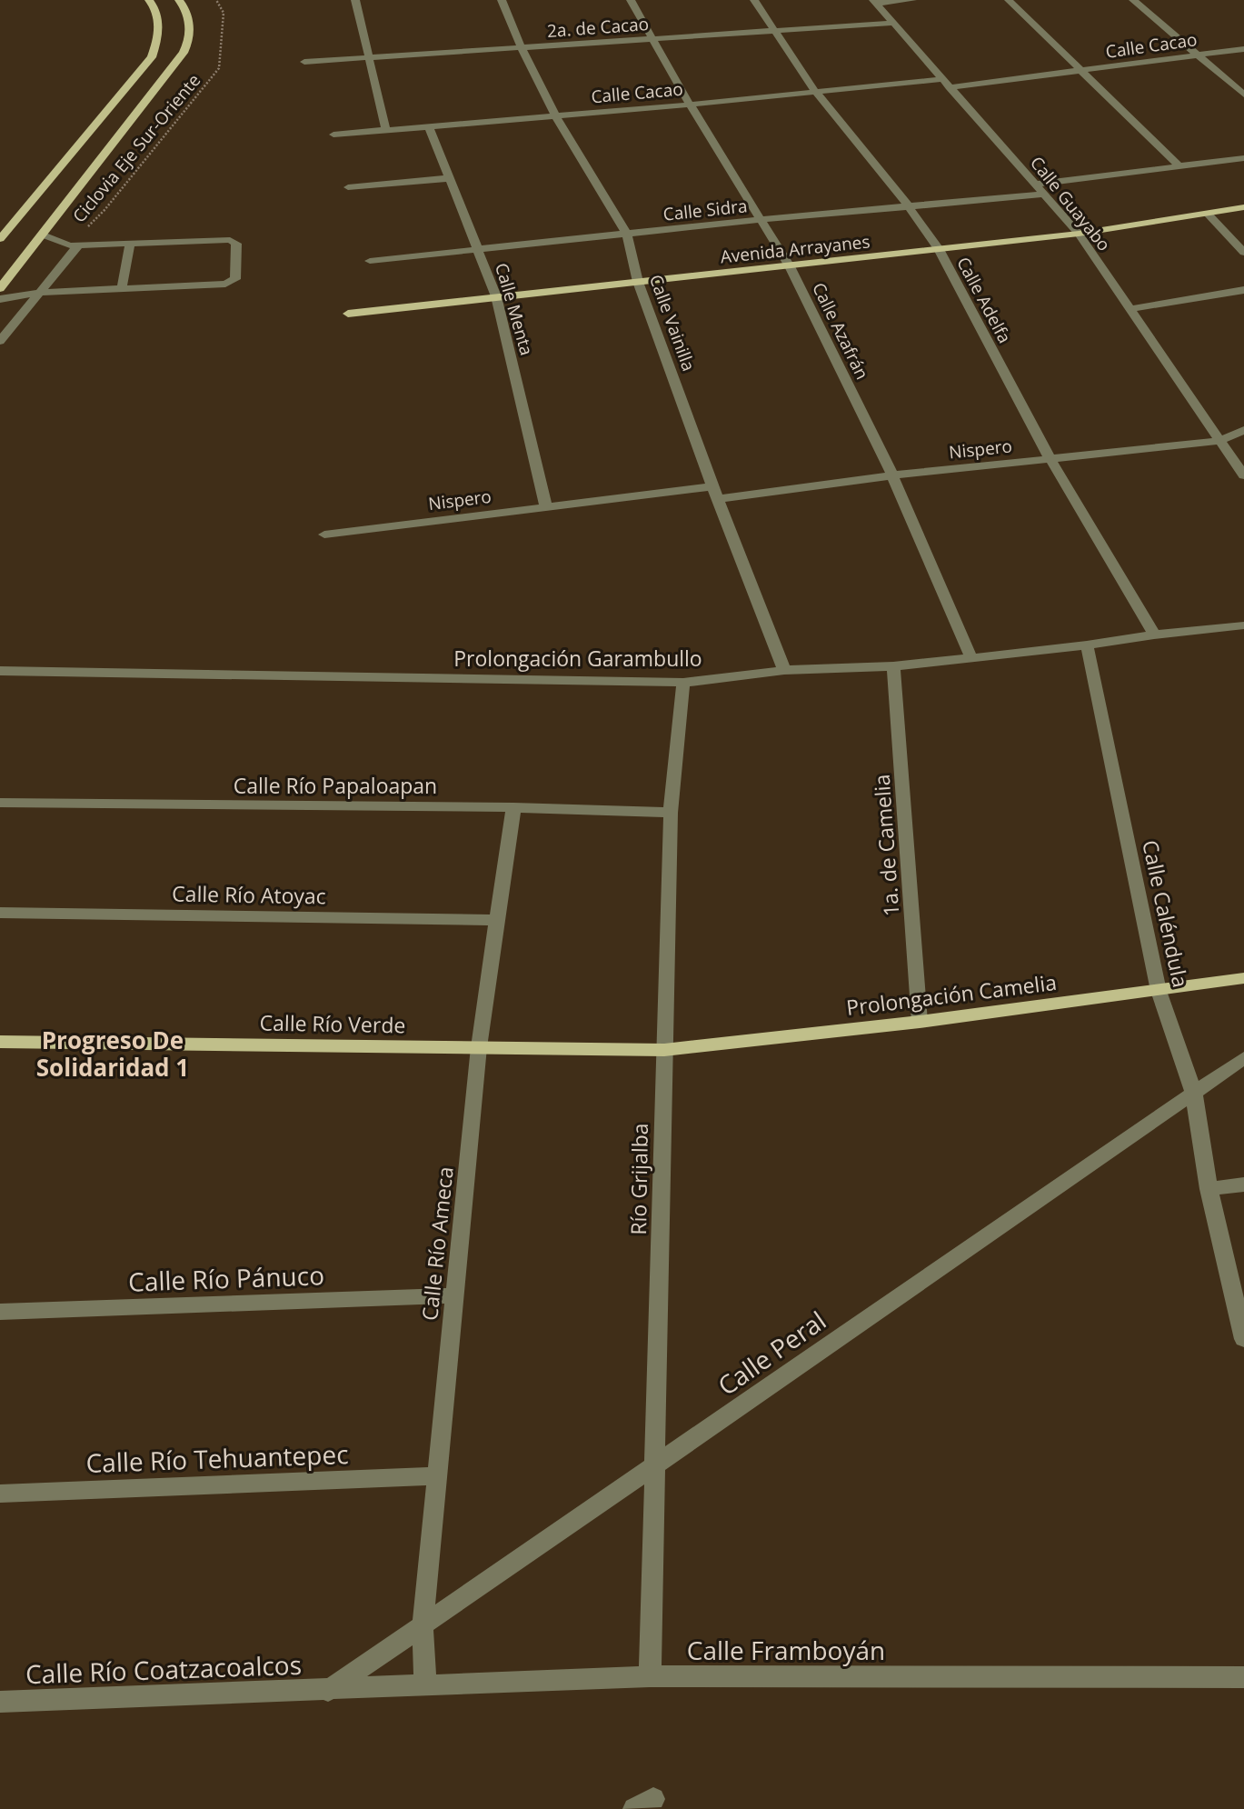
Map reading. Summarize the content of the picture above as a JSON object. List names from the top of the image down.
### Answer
{
  "streets": {
    "main road": ["Avenida Arrayanes", "Prolongación Camelia", "Calle Río Verde"],
    "street": [
      "2a. de Cacao",
      "Calle Cacao",
      "Calle Guayabo",
      "Calle Sidra",
      "Calle Adelfa",
      "Calle Menta",
      "Calle Vainilla",
      "Calle Azafrán",
      "Nispero",
      "Prolongación Garambullo",
      "Calle Río Papaloapan",
      "1a. de Camelia",
      "Calle Río Atoyac",
      "Calle Caléndula",
      "Río Grijalba",
      "Calle Río Ameca",
      "Calle Río Pánuco",
      "Calle Peral",
      "Calle Río Tehuantepec",
      "Calle Framboyán",
      "Calle Río Coatzacoalcos"
    ],
    "path": ["Ciclovia Eje Sur-Oriente"]
  },
  "crossings": [
    ["2a. de Cacao", "Calle Guayabo"],
    ["2a. de Cacao", "Calle Adelfa"],
    ["2a. de Cacao", "Calle Vainilla"],
    ["2a. de Cacao", "Calle Azafrán"],
    ["Calle Cacao", "Calle Guayabo"],
    ["Calle Cacao", "Calle Adelfa"],
    ["Calle Cacao", "Calle Menta"],
    ["Calle Cacao", "Calle Vainilla"],
    ["Calle Cacao", "Calle Azafrán"],
    ["Calle Guayabo", "Calle Sidra"],
    ["Calle Guayabo", "Avenida Arrayanes"],
    ["Calle Guayabo", "Nispero"],
    ["Calle Sidra", "Calle Adelfa"],
    ["Calle Sidra", "Calle Menta"],
    ["Calle Sidra", "Calle Vainilla"],
    ["Calle Sidra", "Calle Azafrán"],
    ["Avenida Arrayanes", "Calle Adelfa"],
    ["Avenida Arrayanes", "Calle Menta"],
    ["Avenida Arrayanes", "Calle Vainilla"],
    ["Avenida Arrayanes", "Calle Azafrán"],
    ["Calle Adelfa", "Nispero"],
    ["Calle Adelfa", "Prolongación Garambullo"],
    ["Calle Menta", "Nispero"],
    ["Calle Vainilla", "Nispero"],
    ["Calle Vainilla", "Prolongación Garambullo"],
    ["Calle Azafrán", "Nispero"],
    ["Calle Azafrán", "Prolongación Garambullo"],
    ["Prolongación Garambullo", "1a. de Camelia"],
    ["Prolongación Garambullo", "Calle Caléndula"],
    ["Prolongación Garambullo", "Río Grijalba"],
    ["Calle Río Papaloapan", "Río Grijalba"],
    ["Calle Río Papaloapan", "Calle Río Ameca"],
    ["1a. de Camelia", "Prolongación Camelia"],
    ["Calle Río Atoyac", "Calle Río Ameca"],
    ["Calle Caléndula", "Prolongación Camelia"],
    ["Calle Caléndula", "Calle Peral"],
    ["Prolongación Camelia", "Calle Río Verde"],
    ["Prolongación Camelia", "Río Grijalba"],
    ["Calle Río Verde", "Río Grijalba"],
    ["Calle Río Verde", "Calle Río Ameca"],
    ["Río Grijalba", "Calle Peral"],
    ["Río Grijalba", "Calle Framboyán"],
    ["Calle Río Ameca", "Calle Río Pánuco"],
    ["Calle Río Ameca", "Calle Peral"],
    ["Calle Río Ameca", "Calle Río Tehuantepec"],
    ["Calle Río Ameca", "Calle Framboyán"],
    ["Calle Peral", "Calle Framboyán"],
    ["Calle Peral", "Calle Río Coatzacoalcos"],
    ["Calle Framboyán", "Calle Río Coatzacoalcos"]
  ],
  "districts": ["Progreso De Solidaridad 1"]
}
